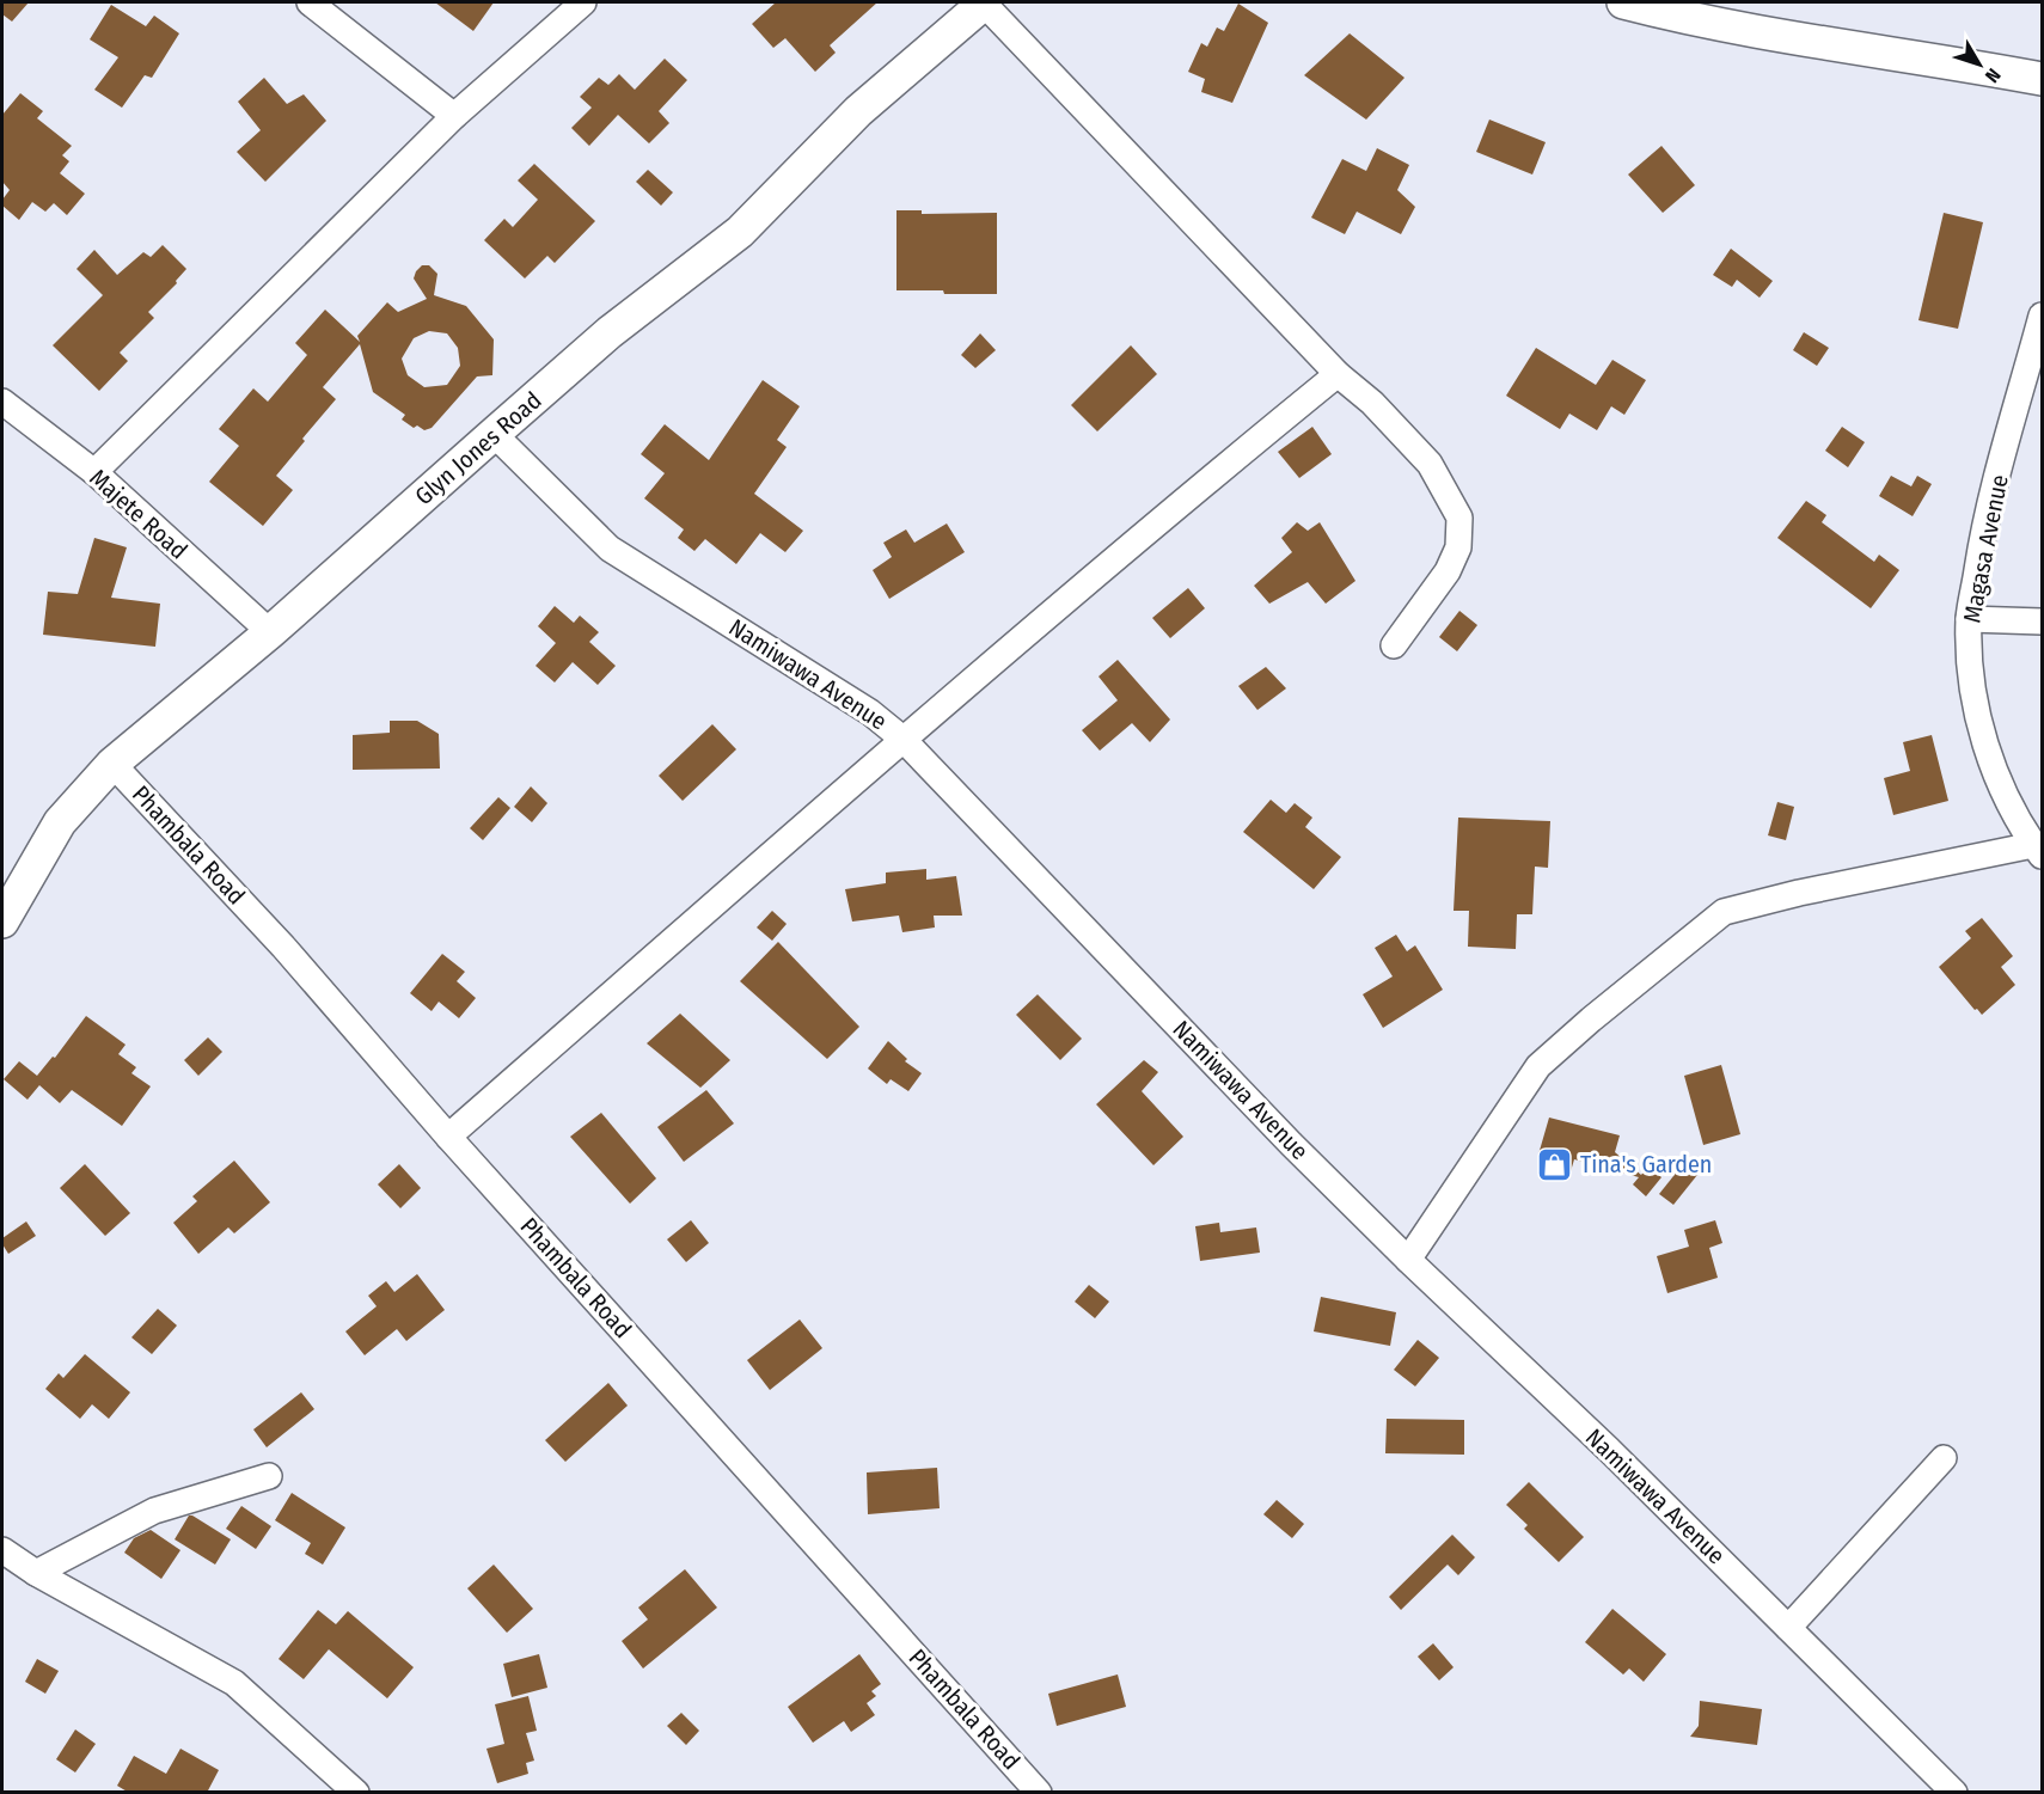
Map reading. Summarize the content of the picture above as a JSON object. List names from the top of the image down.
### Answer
{
  "streets": {
    "street": [
      "Glyn Jones Road",
      "Majete Road",
      "Magasa Avenue",
      "Namiwawa Avenue",
      "Phambala Road"
    ]
  },
  "crossings": [
    ["Glyn Jones Road", "Majete Road"],
    ["Glyn Jones Road", "Namiwawa Avenue"],
    ["Glyn Jones Road", "Phambala Road"]
  ],
  "places": {
    "shop": ["Tina's Garden"]
  },
  "north": "bottom right"
}
